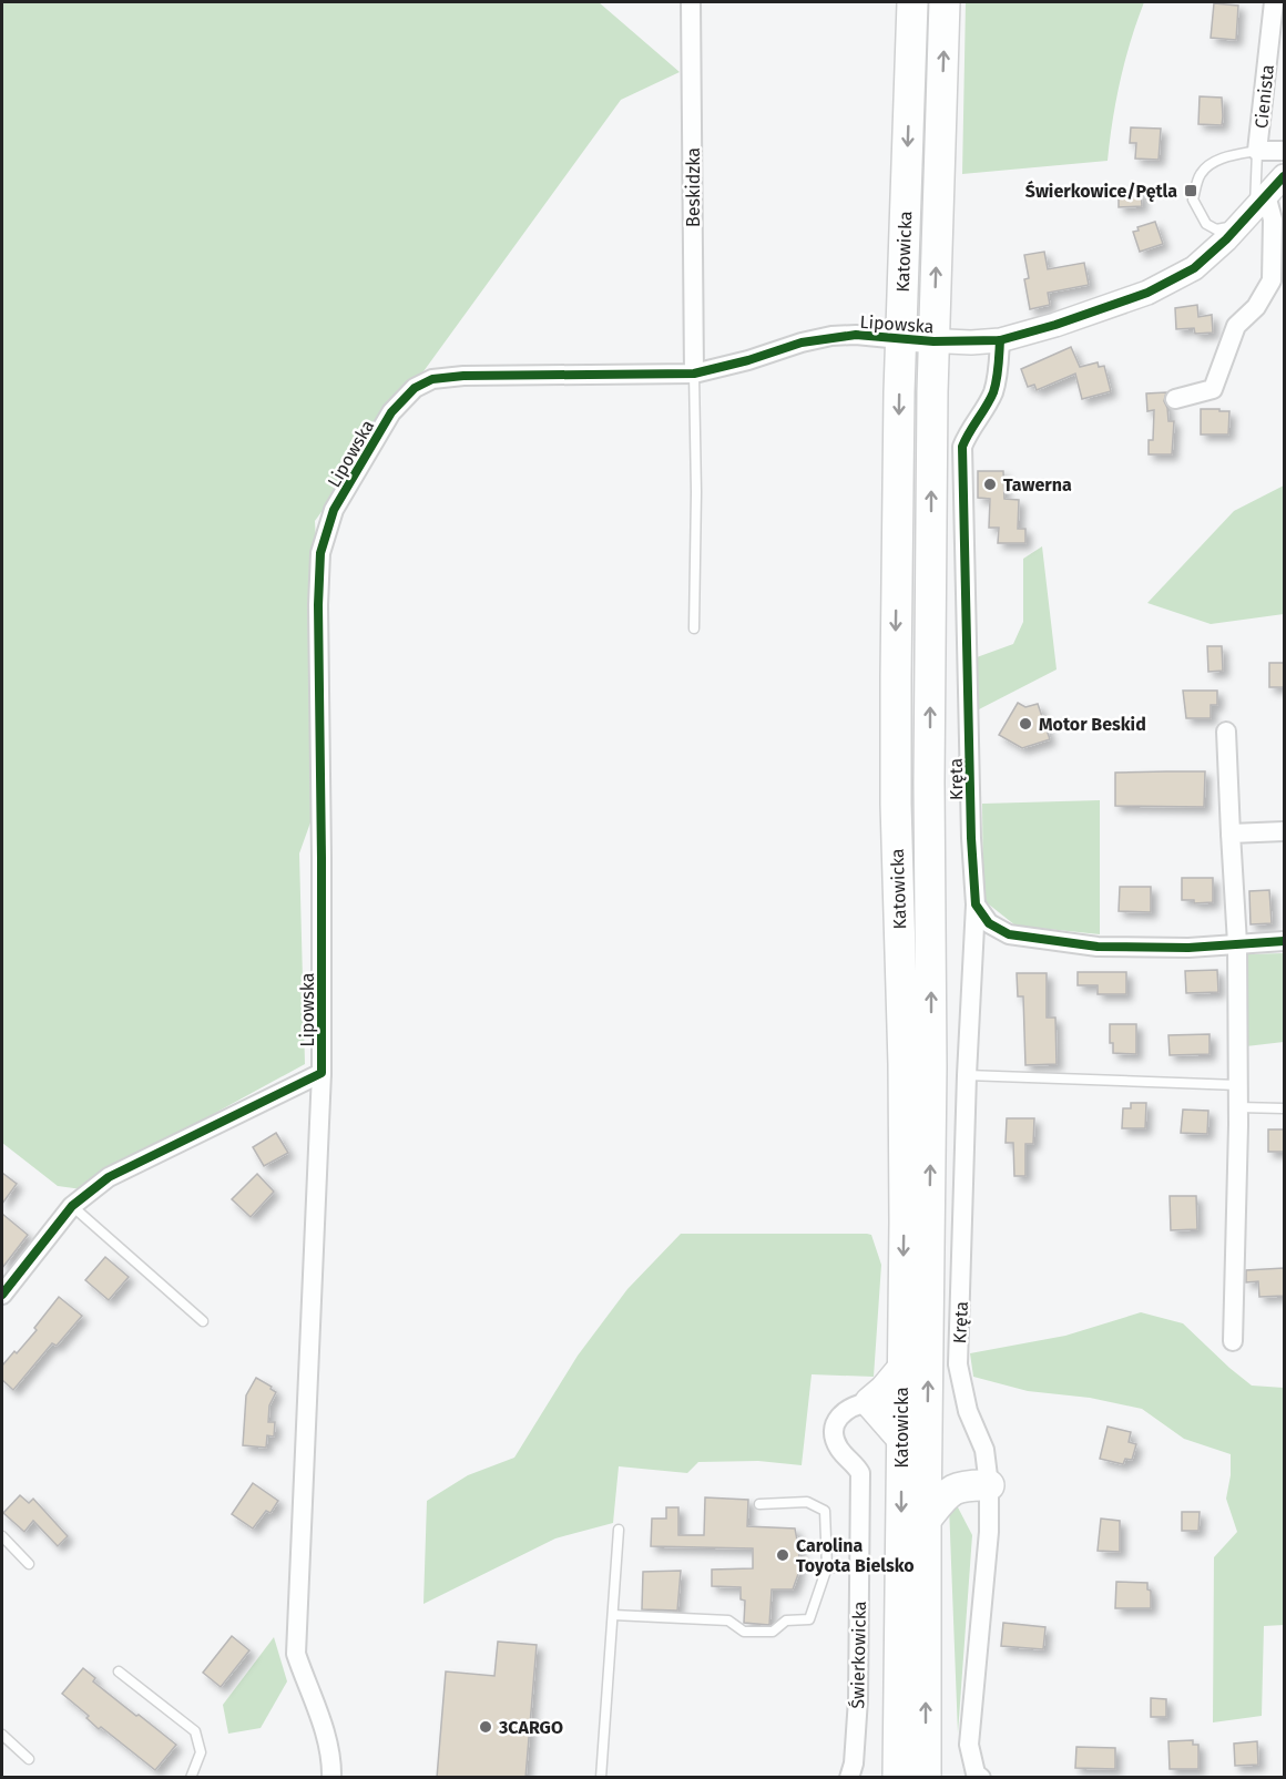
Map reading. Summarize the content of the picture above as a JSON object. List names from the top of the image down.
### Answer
{
  "streets": {
    "main road": ["Katowicka"],
    "street": [
      "Cienista",
      "Beskidzka",
      "Lipowska",
      "Kręta",
      "Świerkowicka"
    ]
  },
  "crossings": [
    ["Cienista", "Lipowska"],
    ["Beskidzka", "Lipowska"],
    ["Katowicka", "Lipowska"],
    ["Lipowska", "Kręta"]
  ],
  "places": {
    "transit": ["Świerkowice/Pętla"],
    "other": [
      "Tawerna",
      "Motor Beskid",
      "Carolina Toyota Bielsko",
      "3CARGO"
    ]
  }
}
